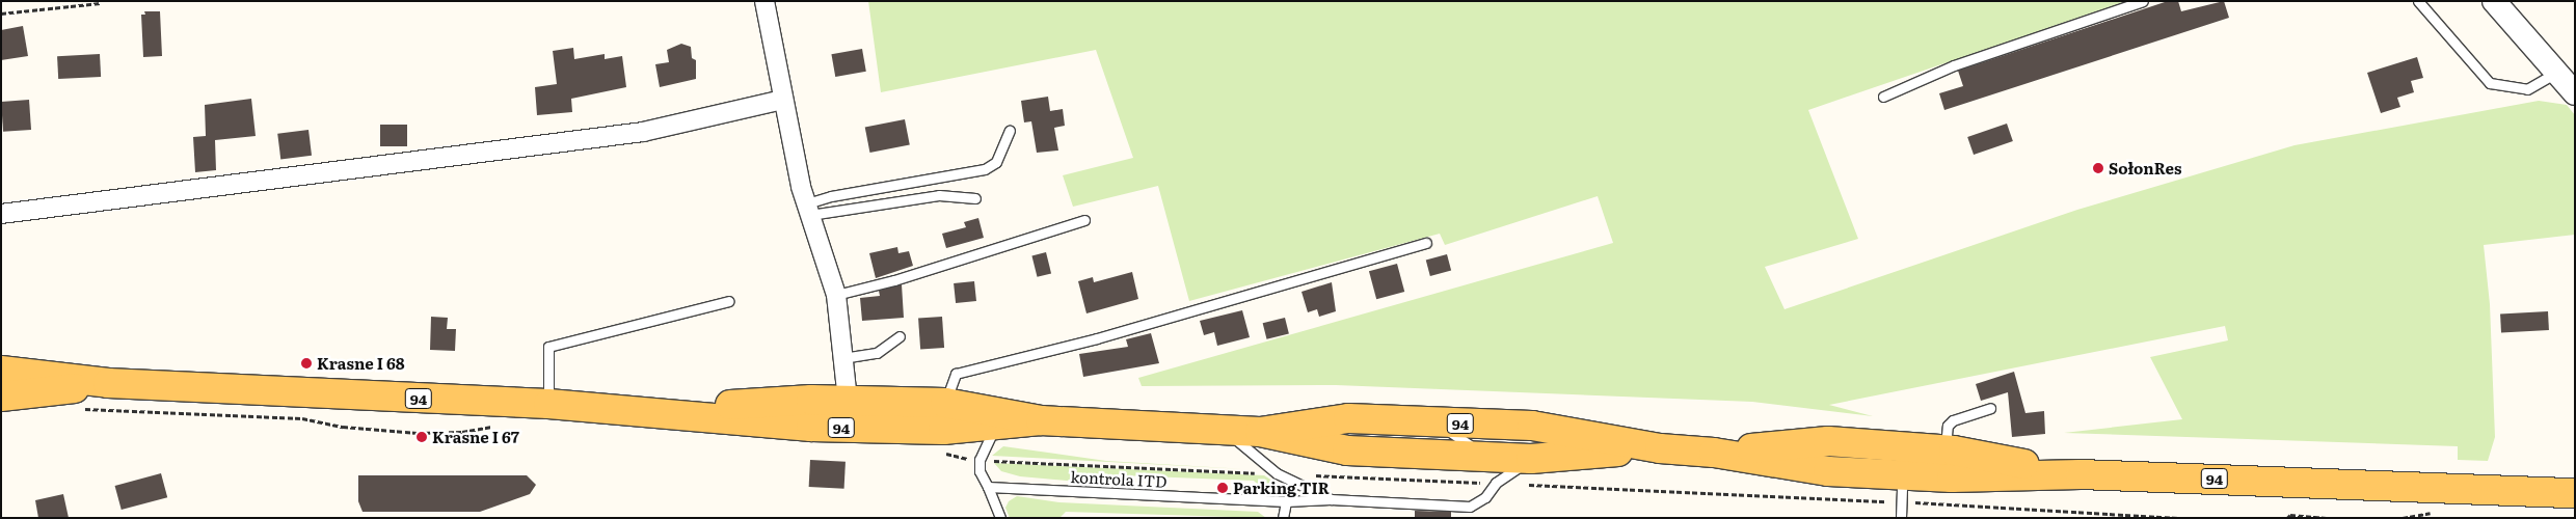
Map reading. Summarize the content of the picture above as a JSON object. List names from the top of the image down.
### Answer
{
  "streets": {
    "main road": ["94"],
    "lane": ["kontrola ITD"]
  },
  "crossings": [
    ["94", "kontrola ITD"]
  ],
  "places": [
    "SołonRes",
    "Krasne I 68",
    "Krasne I 67",
    "Parking TIR"
  ]
}
